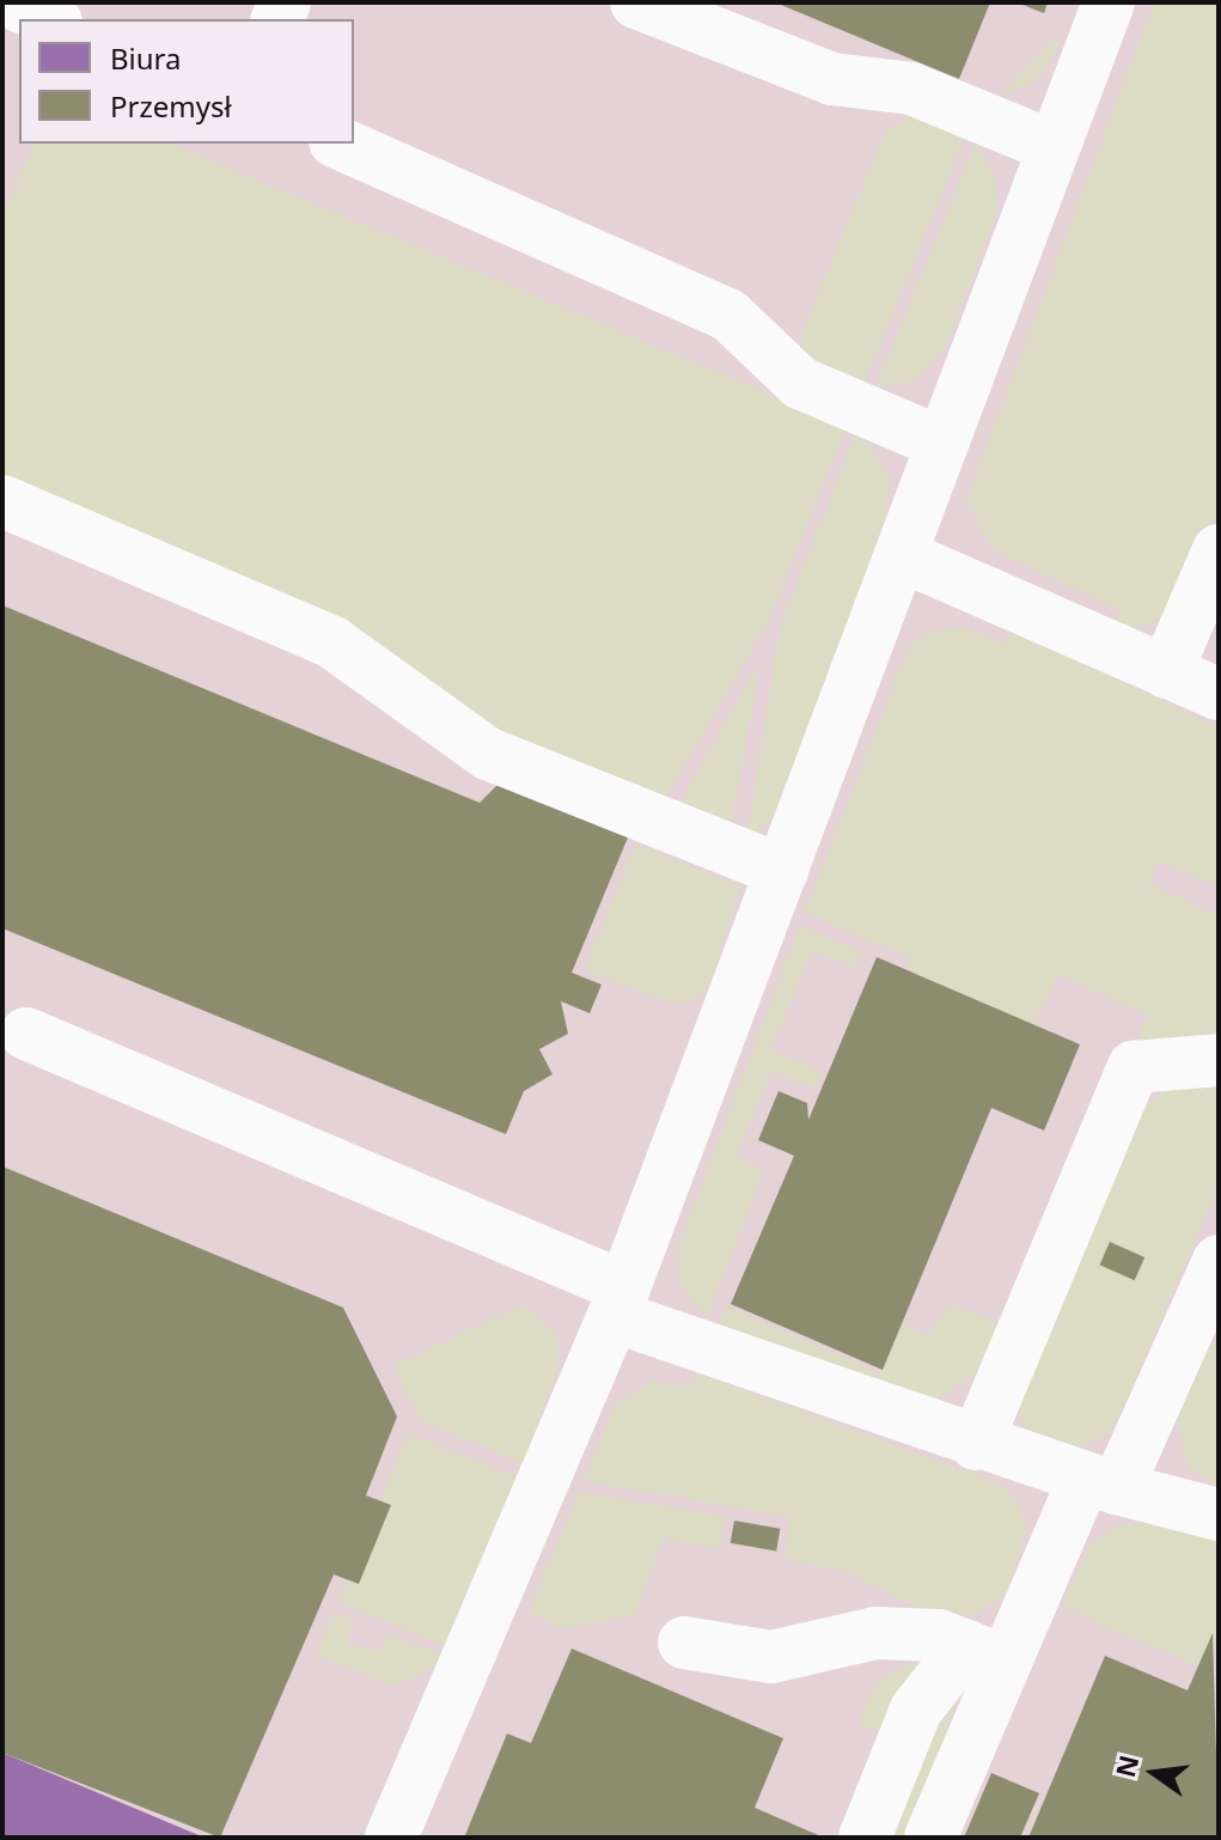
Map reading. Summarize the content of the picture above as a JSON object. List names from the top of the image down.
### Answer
{
  "legend": ["Biura", "Przemysł"],
  "north": "left"
}
